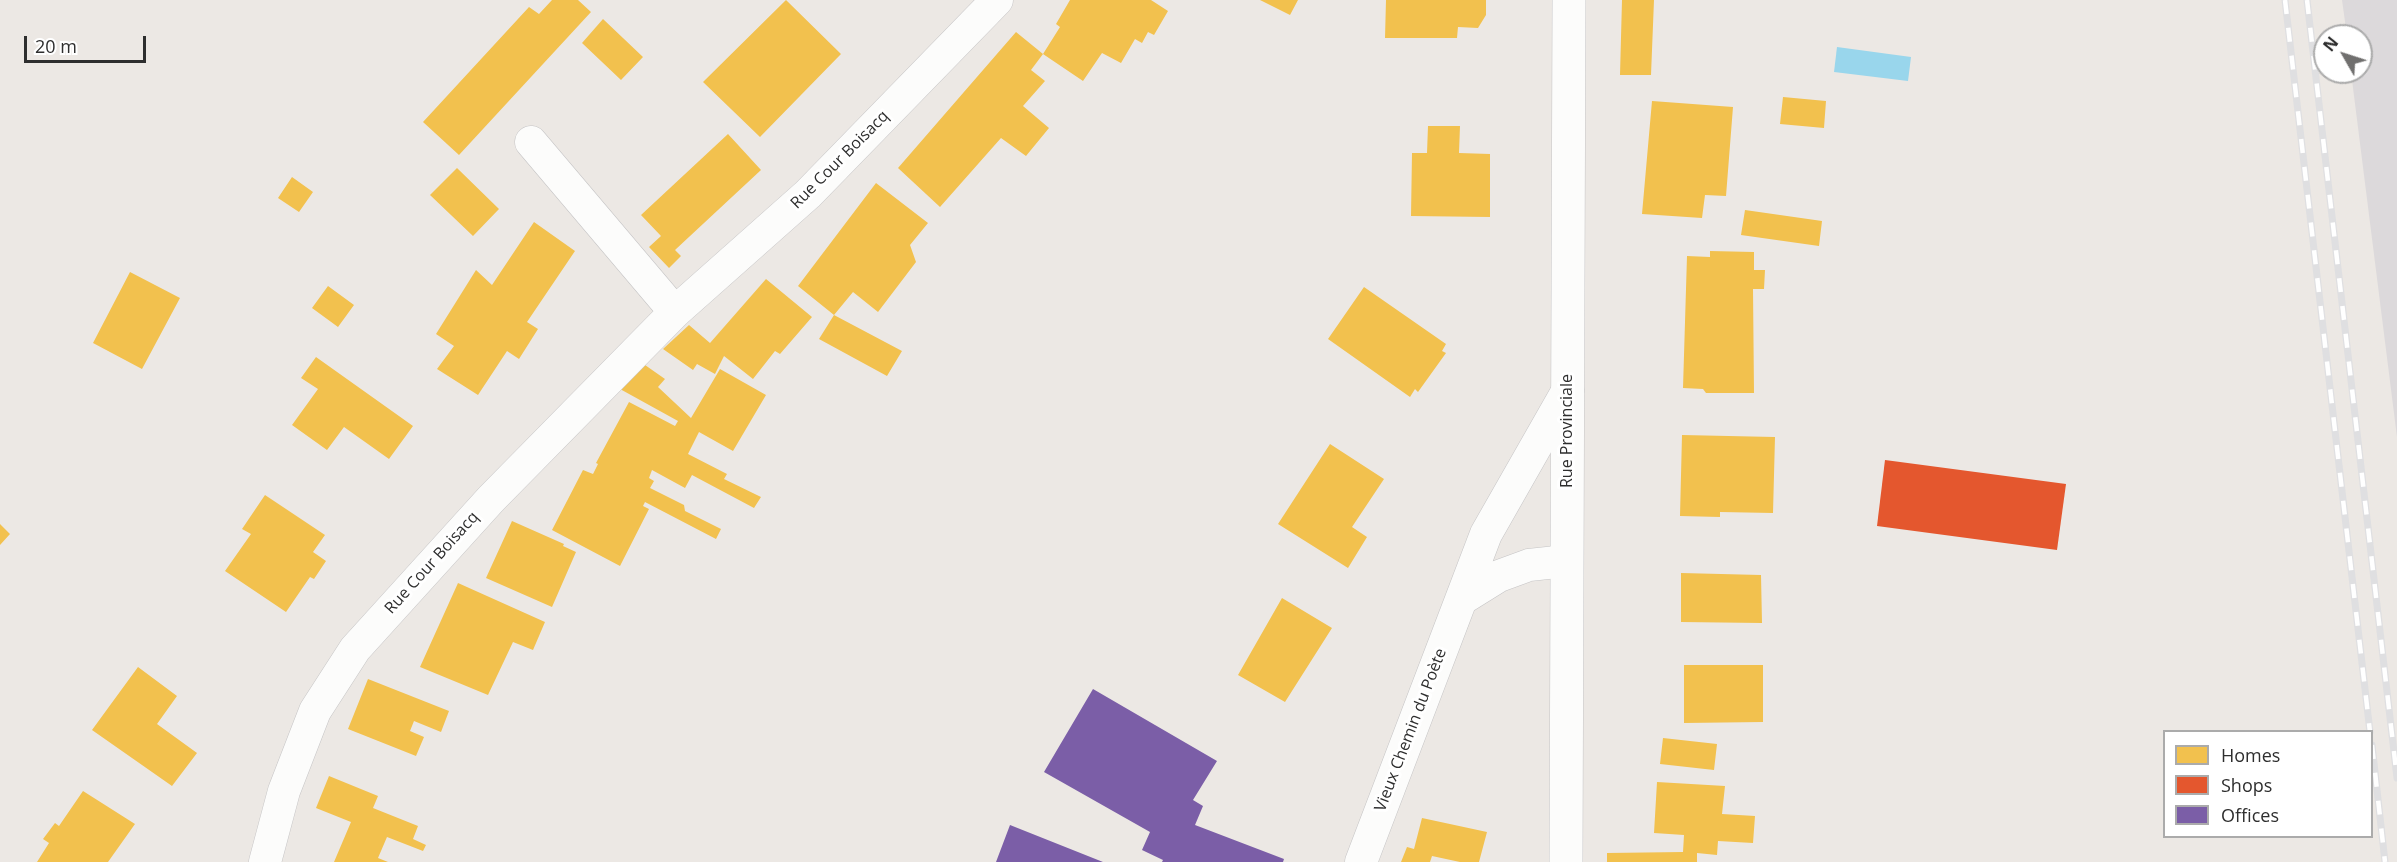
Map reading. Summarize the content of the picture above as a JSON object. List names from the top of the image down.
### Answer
{
  "streets": {
    "main road": ["Rue Provinciale"],
    "street": ["Rue Cour Boisacq", "Vieux Chemin du Poète"]
  },
  "legend": ["Homes", "Shops", "Offices"],
  "scale_bar": "20 m",
  "north": "top left"
}
